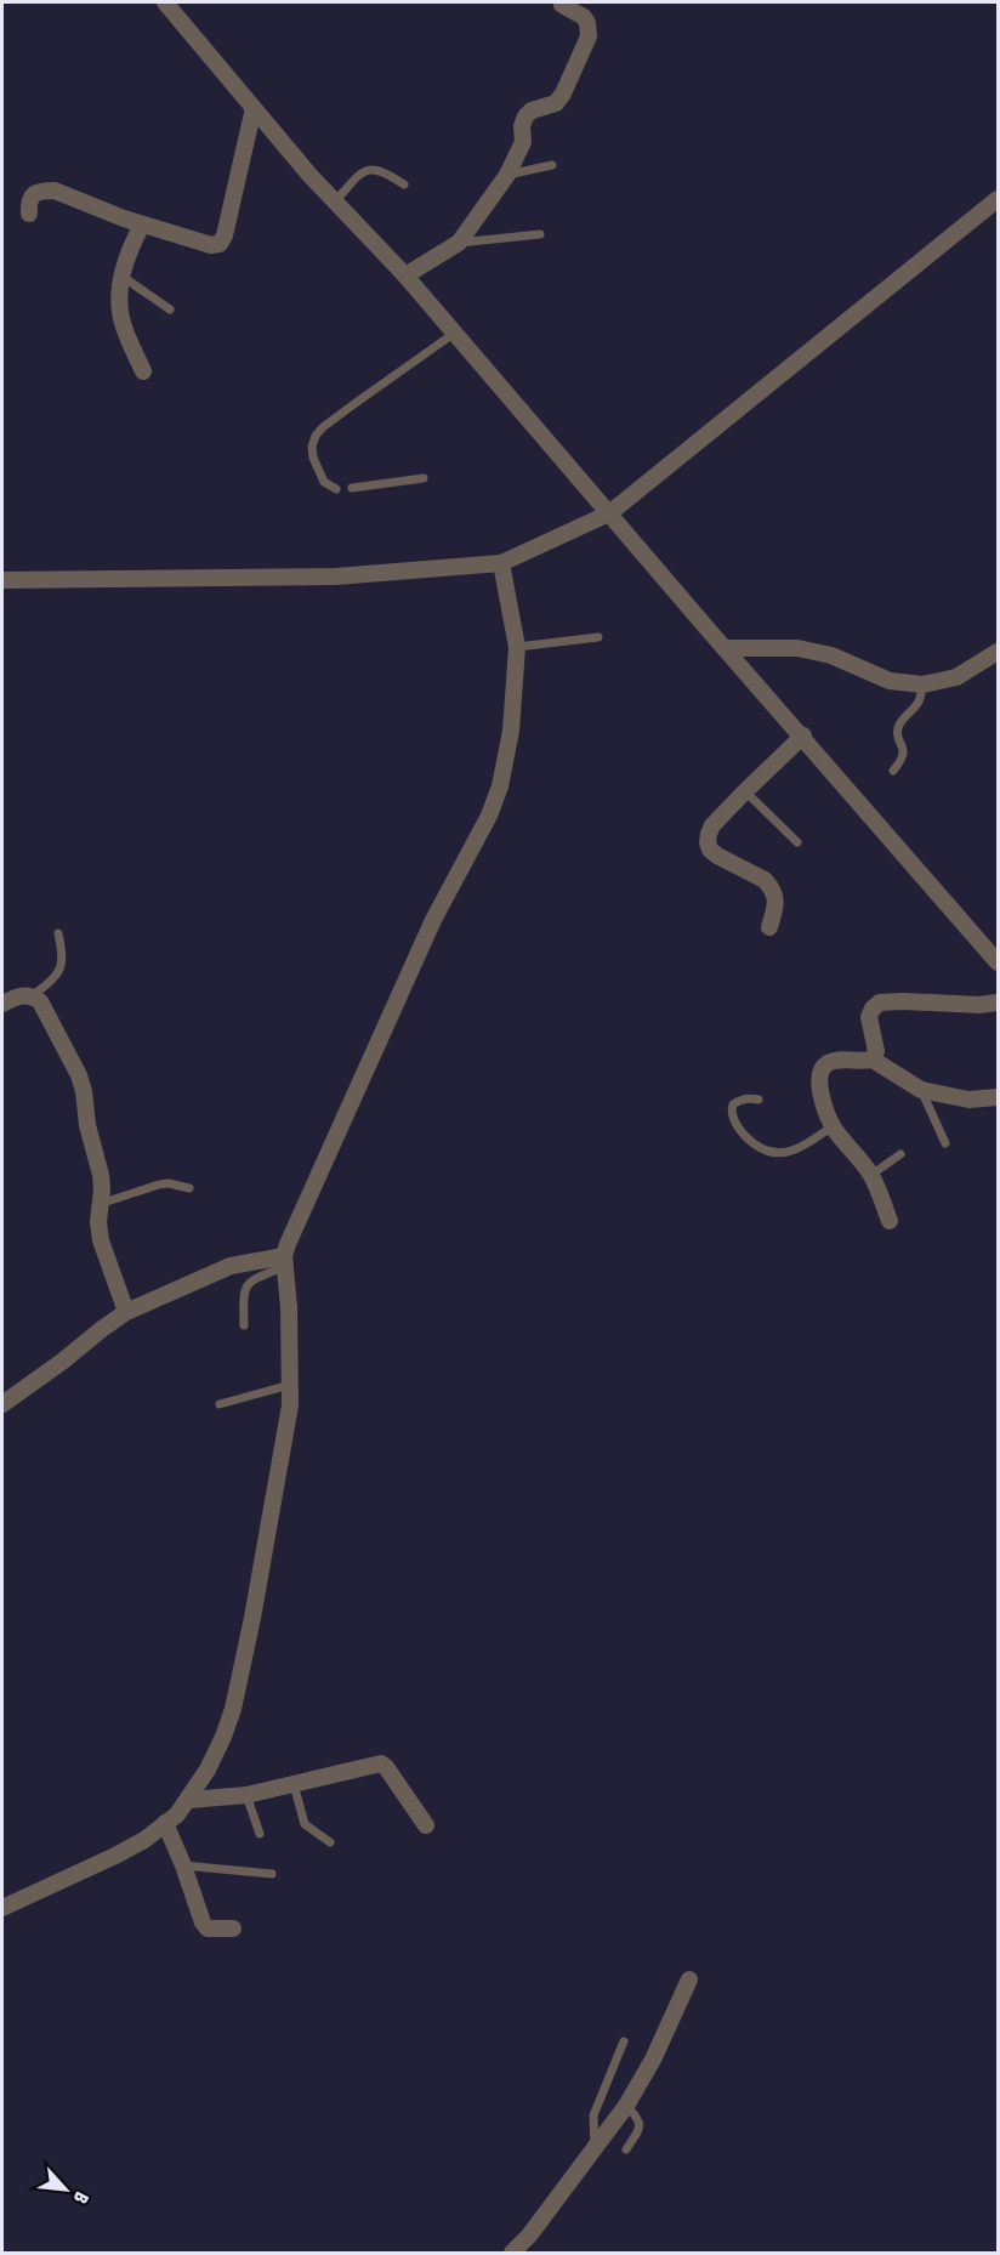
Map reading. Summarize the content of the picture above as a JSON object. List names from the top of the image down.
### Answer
{
  "north": "bottom right"
}
